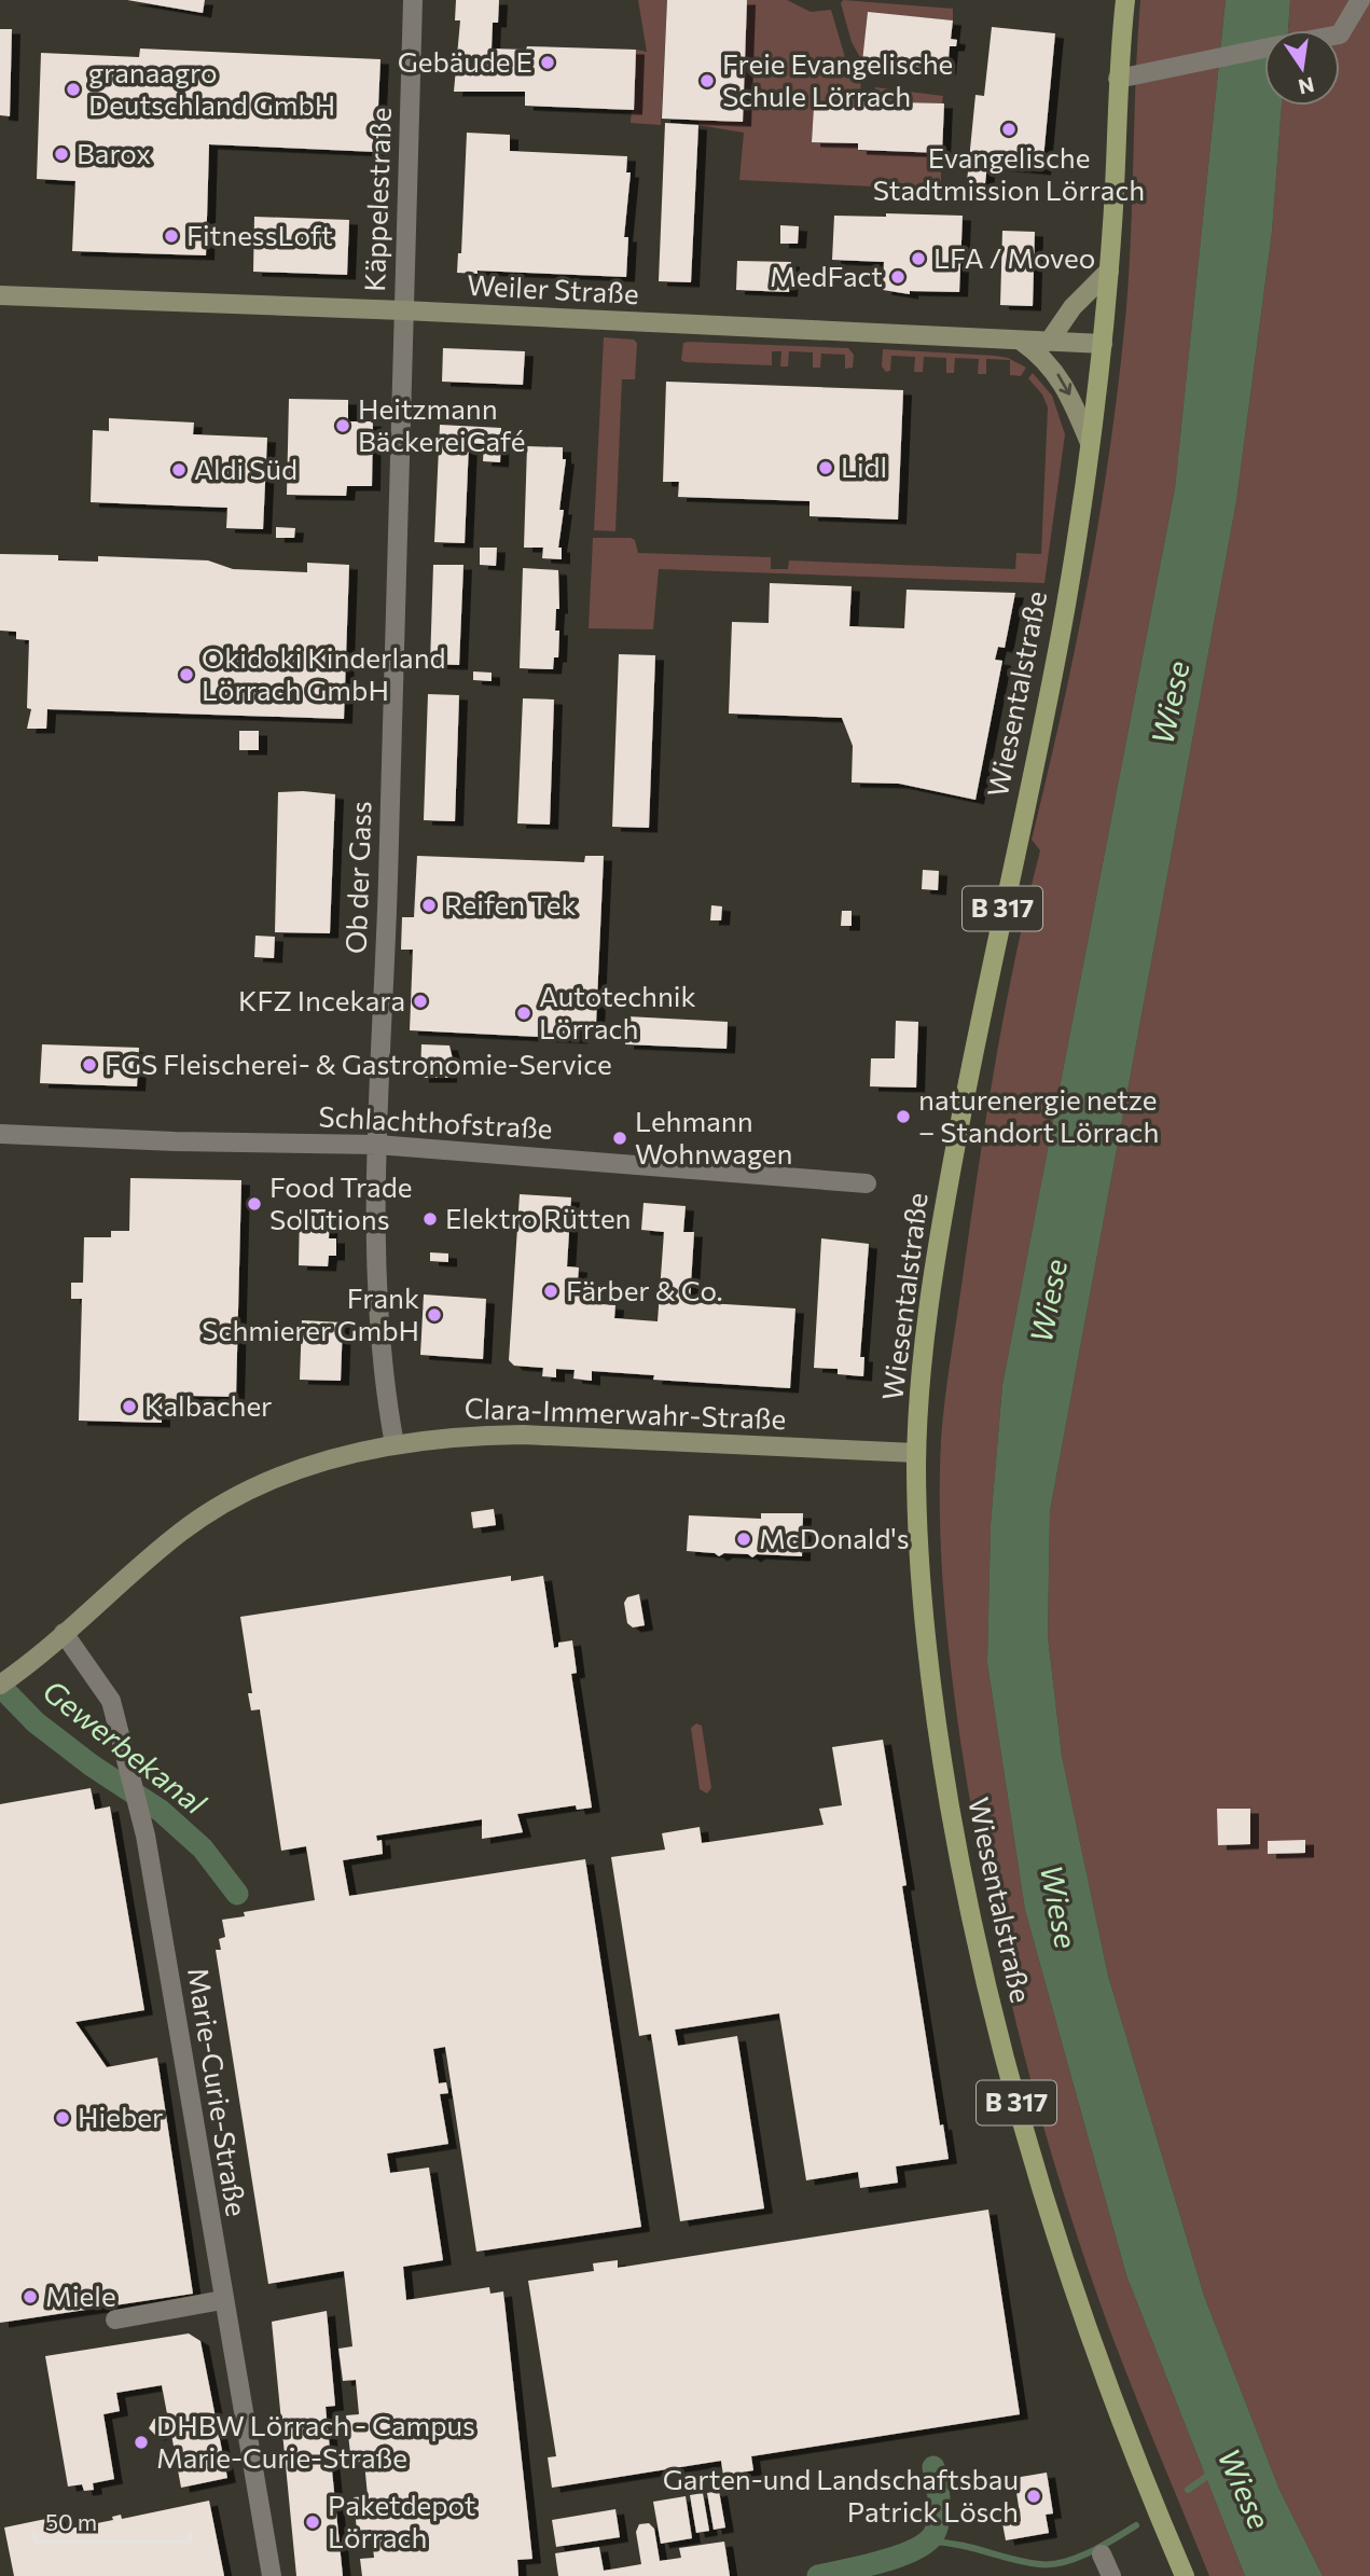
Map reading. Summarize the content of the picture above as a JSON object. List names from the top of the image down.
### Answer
{
  "streets": {
    "main road": ["Wiesentalstraße", "B 317"],
    "street": [
      "Käppelestraße",
      "Weiler Straße",
      "Ob der Gass",
      "Schlachthofstraße",
      "Clara-Immerwahr-Straße",
      "Marie-Curie-Straße"
    ]
  },
  "crossings": [
    ["Käppelestraße", "Weiler Straße"],
    ["Käppelestraße", "Ob der Gass"],
    ["Weiler Straße", "Wiesentalstraße"],
    ["Weiler Straße", "Ob der Gass"],
    ["Wiesentalstraße", "Clara-Immerwahr-Straße"],
    ["Ob der Gass", "Schlachthofstraße"],
    ["Ob der Gass", "Clara-Immerwahr-Straße"],
    ["Clara-Immerwahr-Straße", "Marie-Curie-Straße"]
  ],
  "water": ["Wiese", "Gewerbekanal"],
  "places": [
    "Gebäude E",
    "Freie Evangelische Schule Lörrach",
    "granaagro Deutschland GmbH",
    "Evangelische Stadtmission Lörrach",
    "Barox",
    "FitnessLoft",
    "LFA / Moveo",
    "MedFact",
    "Heitzmann BäckereiCafé",
    "Lidl",
    "Aldi Süd",
    "Okidoki Kinderland Lörrach GmbH",
    "Reifen Tek",
    "KFZ Incekara",
    "Autotechnik Lörrach",
    "FGS Fleischerei- & Gastronomie-Service",
    "naturenergie netze – Standort Lörrach",
    "Lehmann Wohnwagen",
    "Food Trade Solutions",
    "Elektro Rütten",
    "Färber & Co.",
    "Frank Schmierer GmbH",
    "Kalbacher",
    "McDonald's",
    "Hieber",
    "Miele",
    "DHBW Lörrach - Campus Marie-Curie-Straße",
    "Garten-und Landschaftsbau Patrick Lösch",
    "Paketdepot Lörrach"
  ],
  "scale_bar": "50 m",
  "north": "bottom"
}
